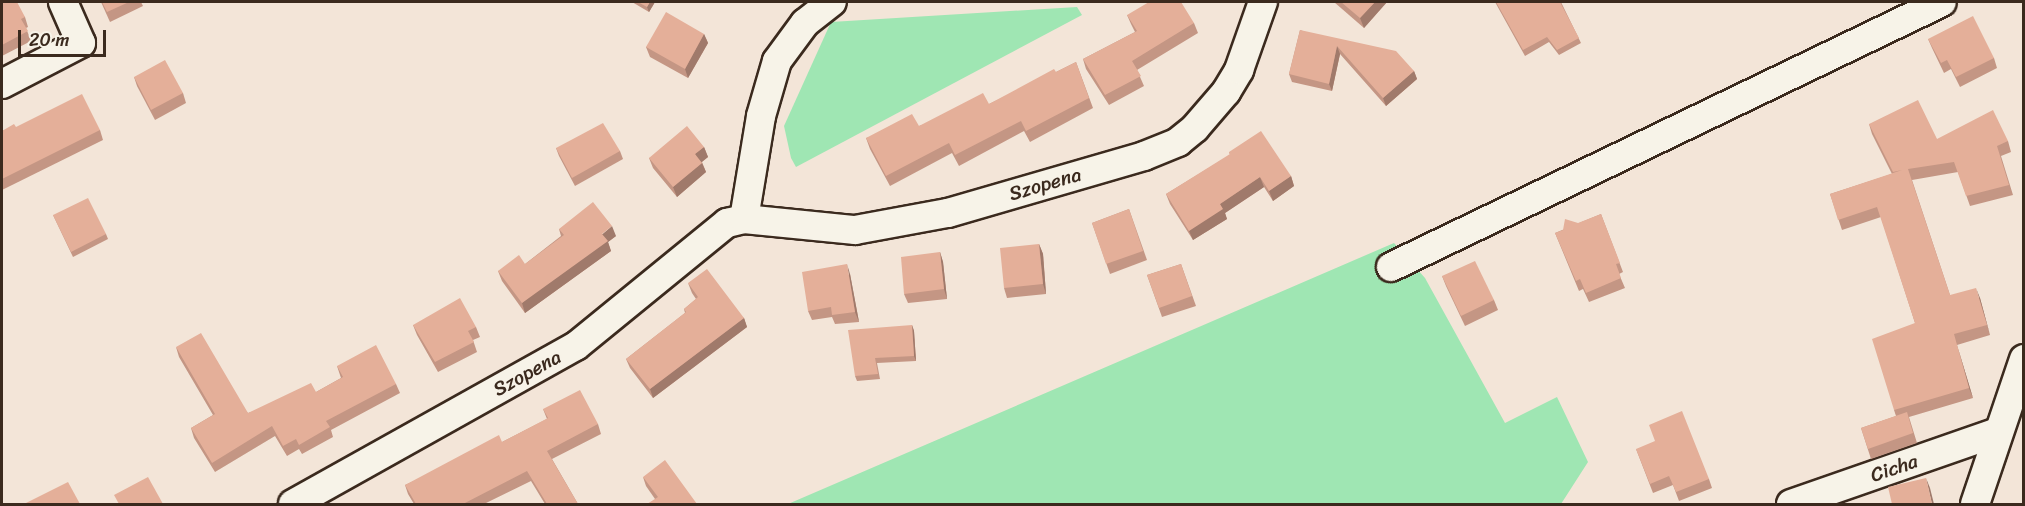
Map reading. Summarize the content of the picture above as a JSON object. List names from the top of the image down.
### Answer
{
  "streets": {
    "street": ["Szopena", "Cicha"]
  },
  "scale_bar": "20 m"
}
